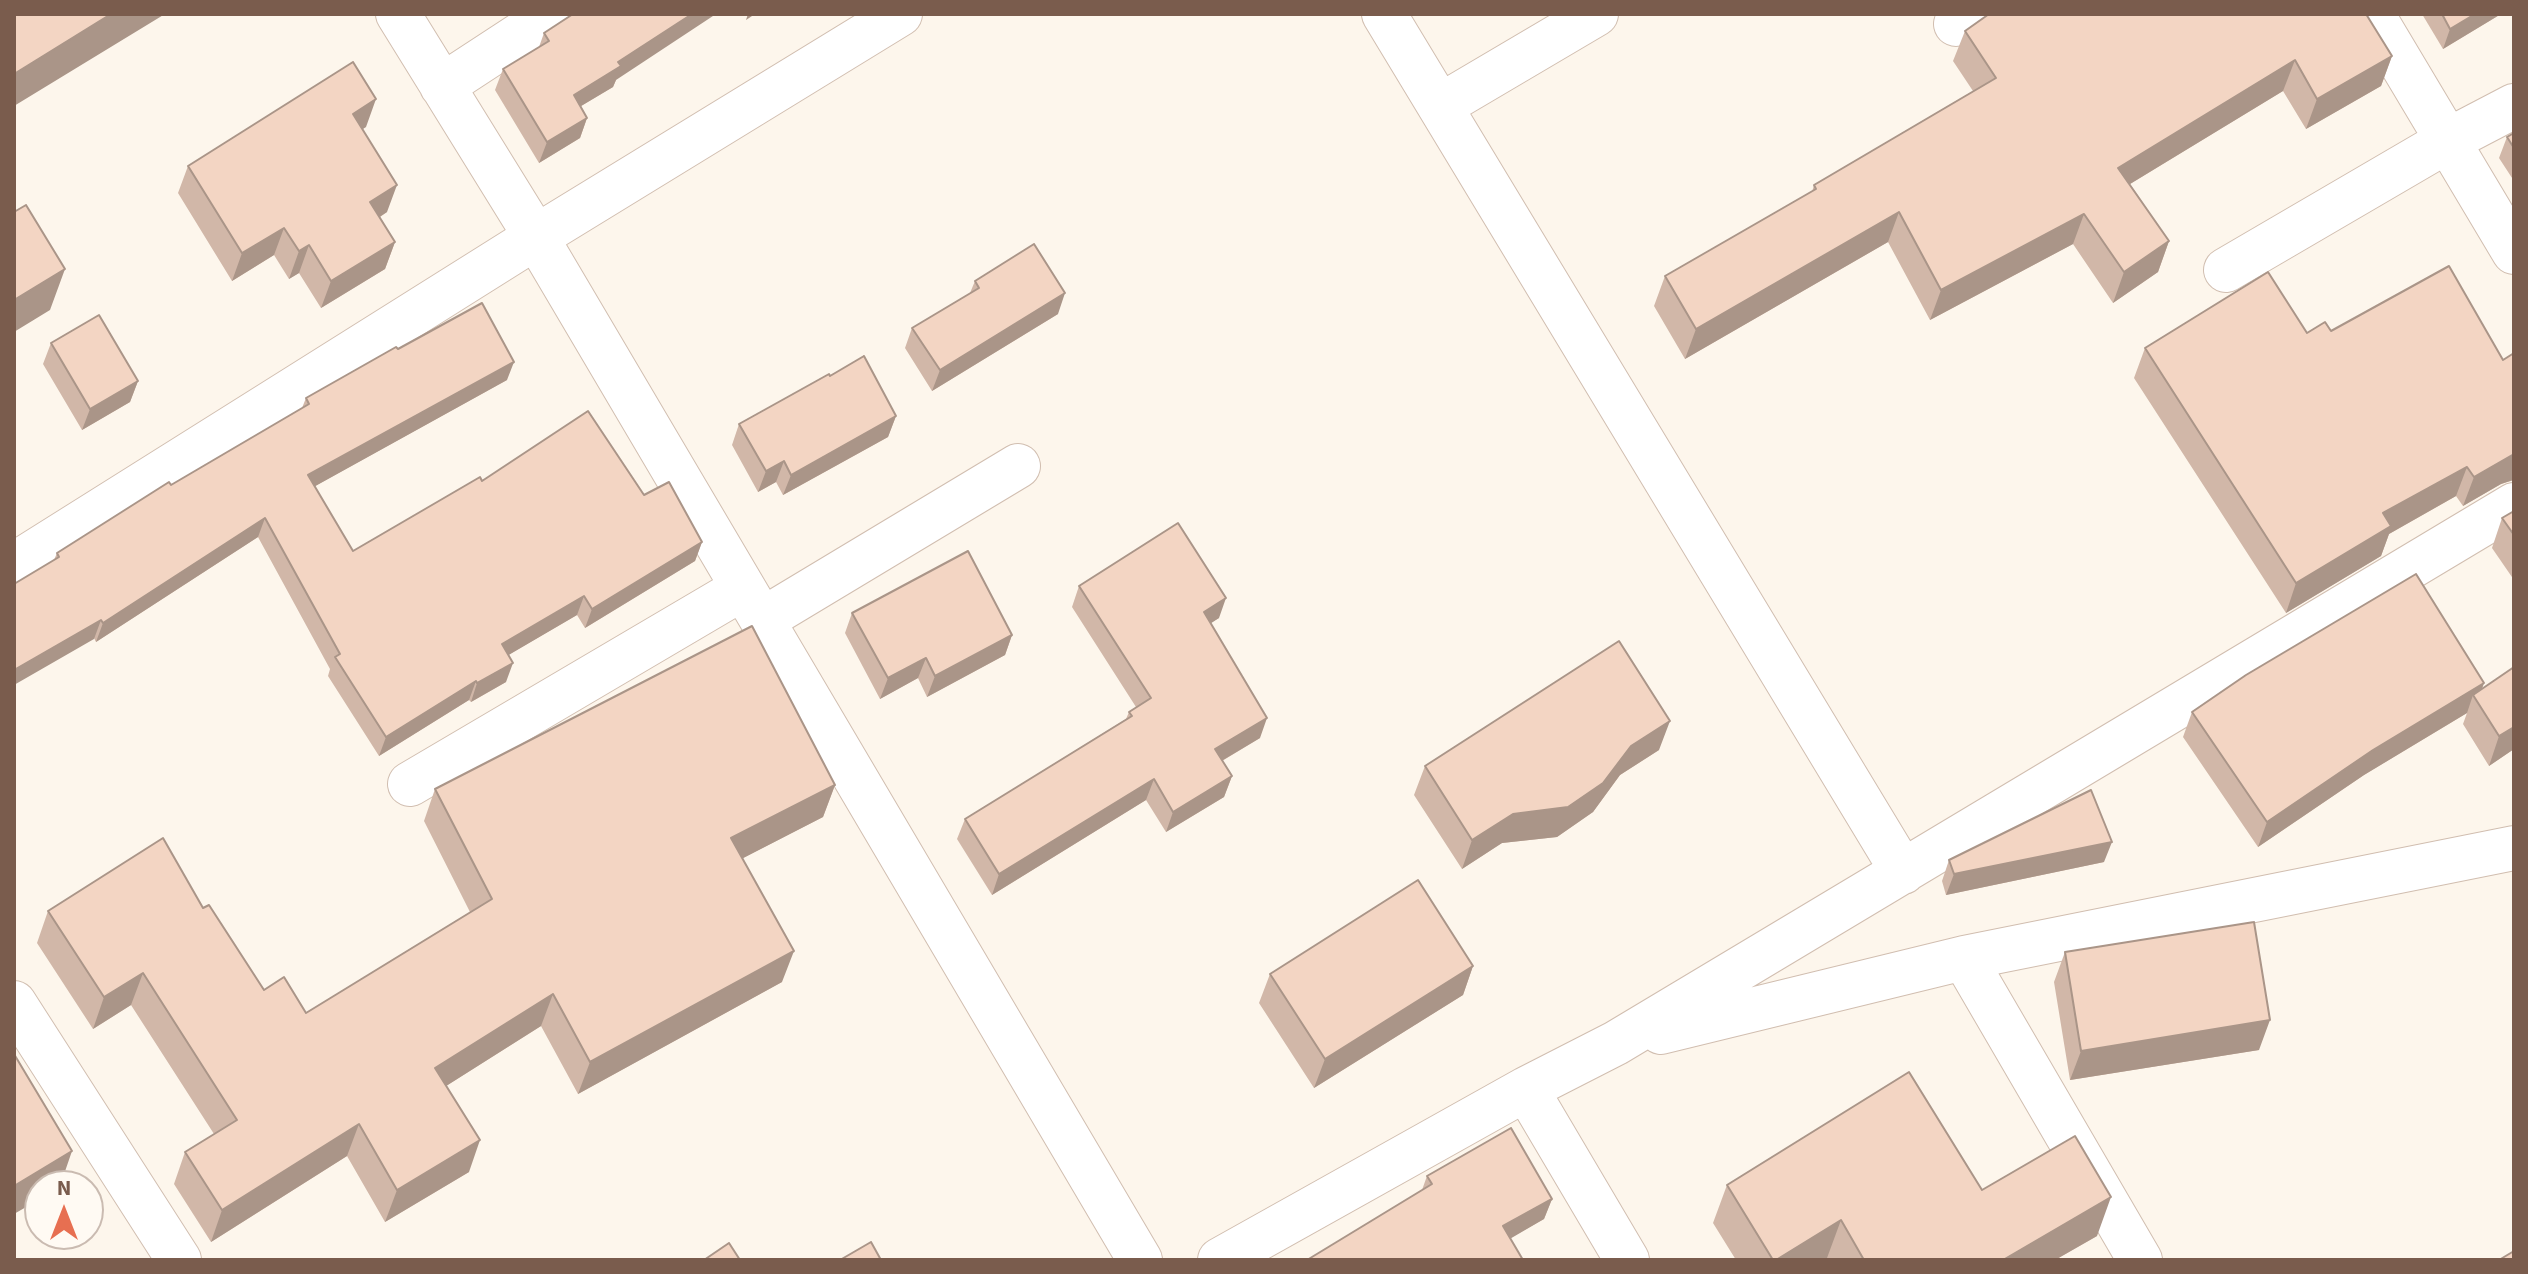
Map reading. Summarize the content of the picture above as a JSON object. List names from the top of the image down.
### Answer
{
  "north": "top"
}
